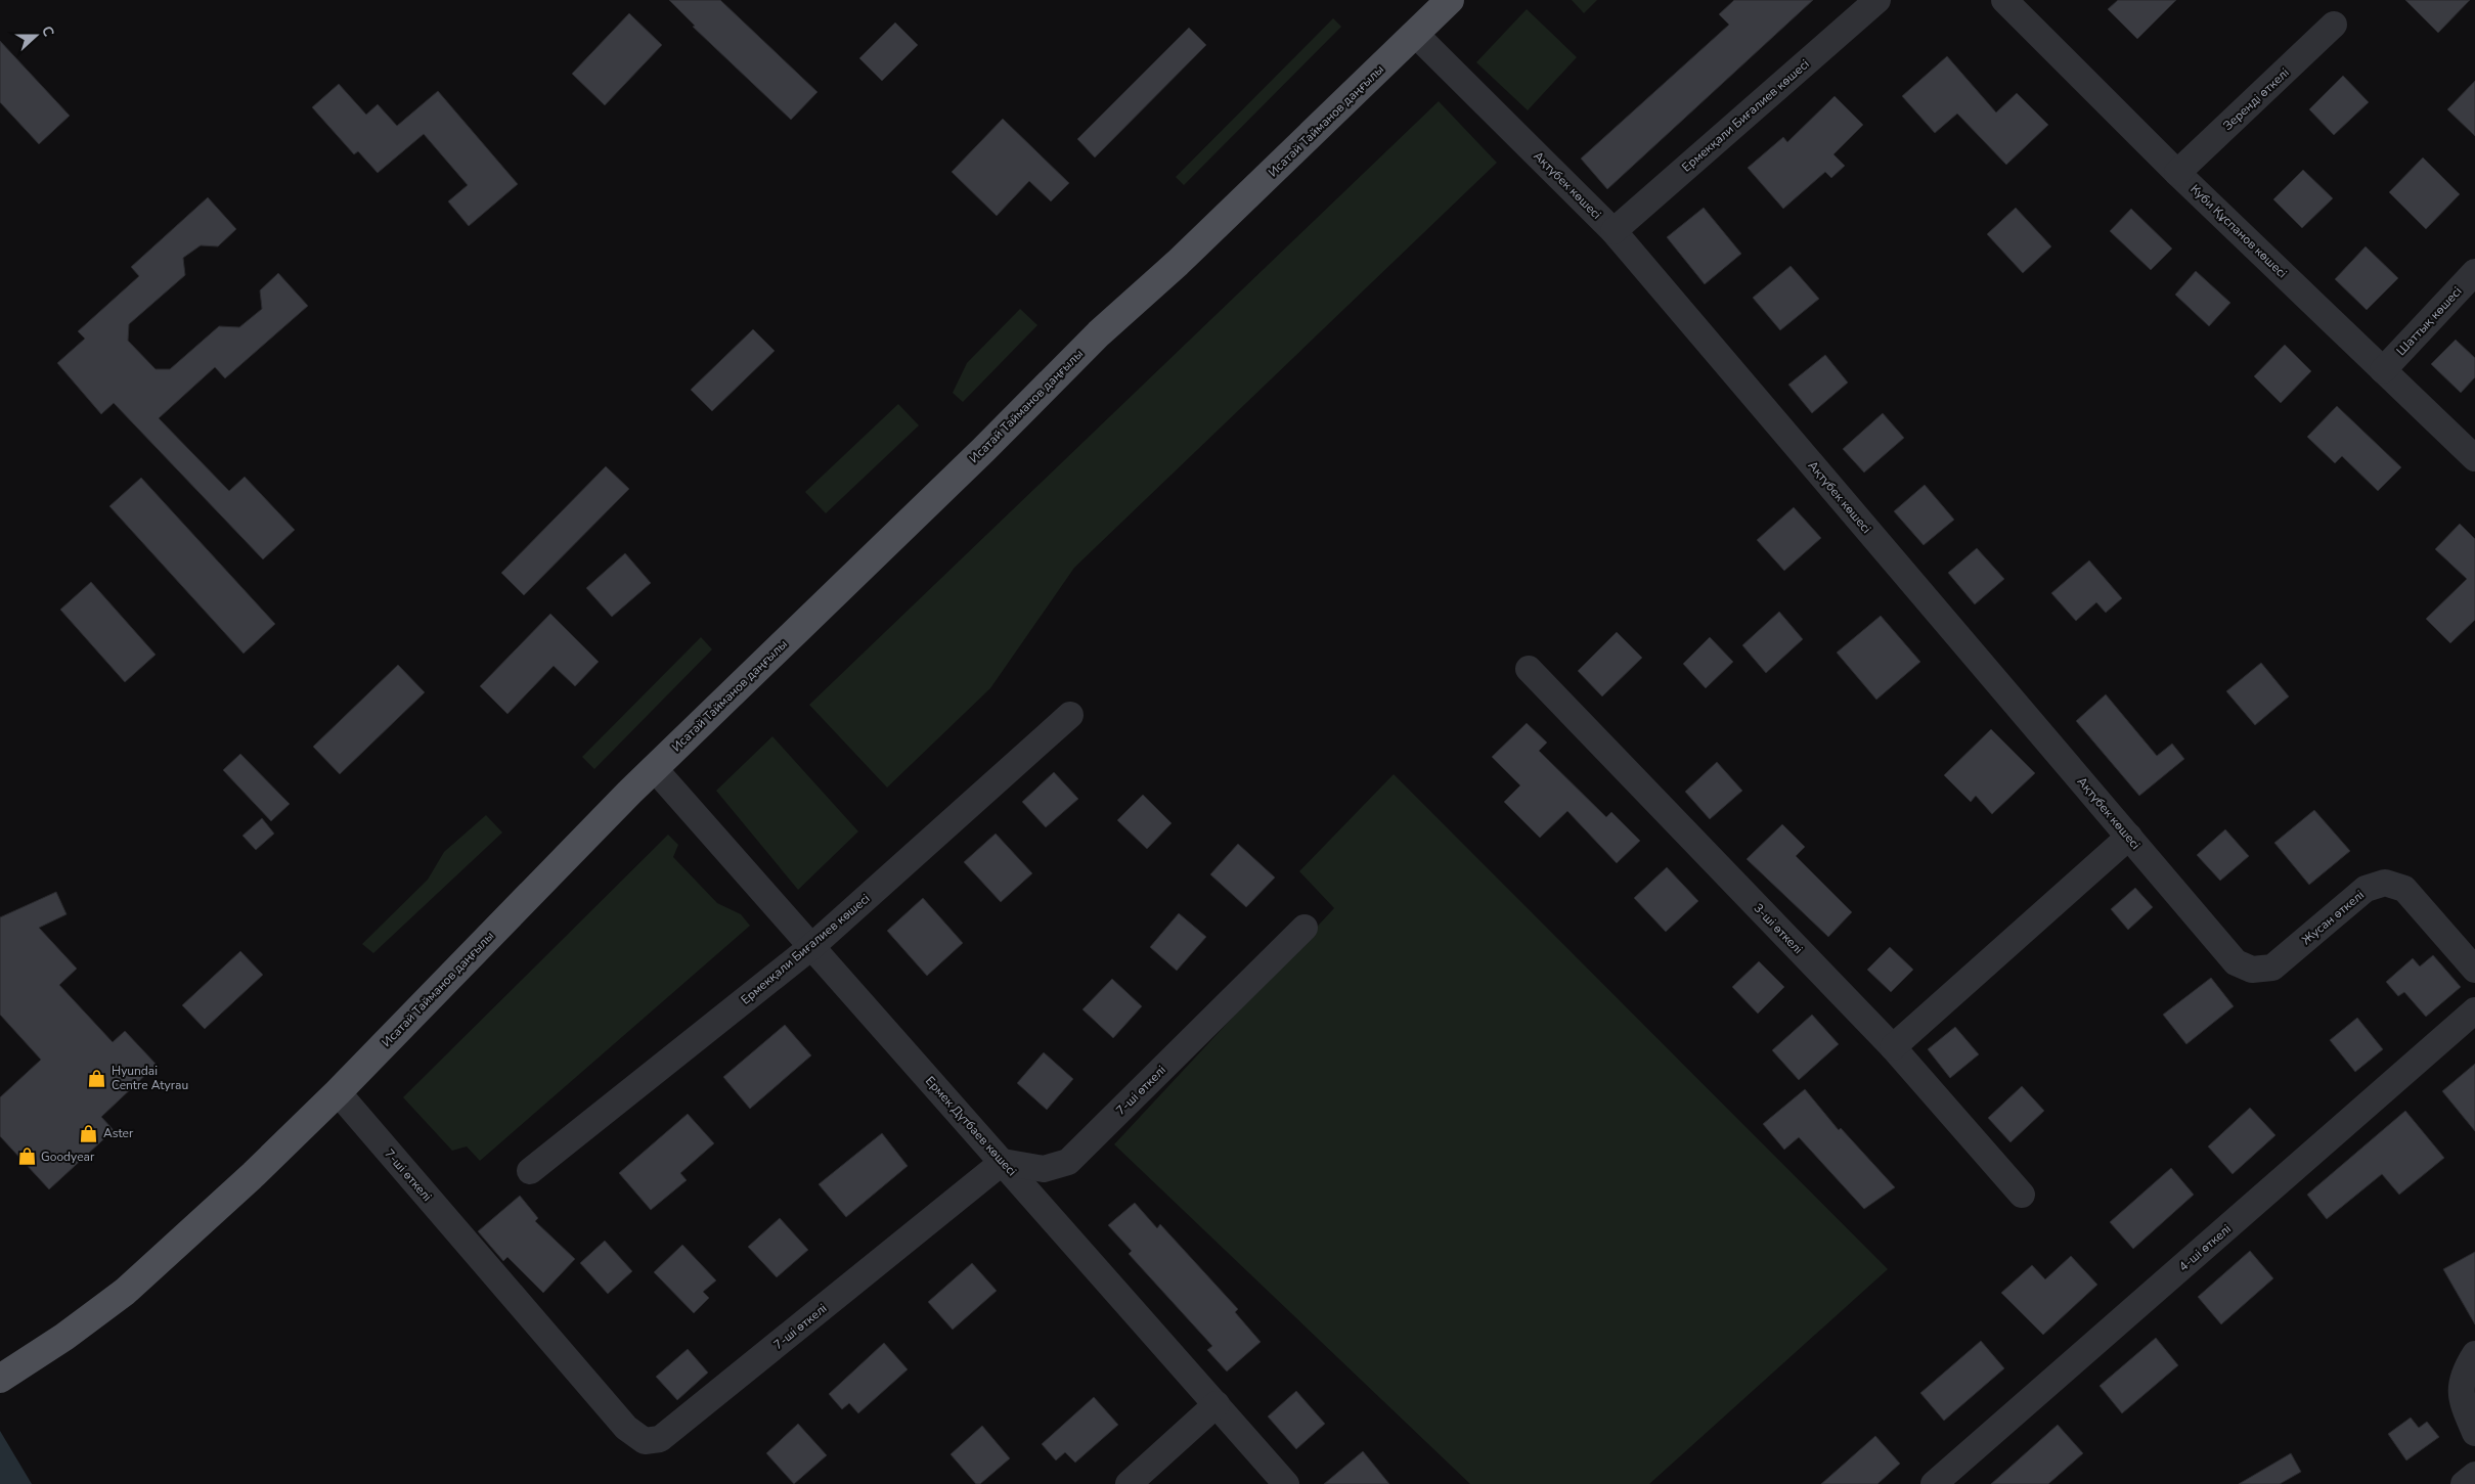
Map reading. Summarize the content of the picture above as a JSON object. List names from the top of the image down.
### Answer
{
  "streets": {
    "main road": ["Исатай Тайманов даңғылы"],
    "street": [
      "Зеренді өткелі",
      "Ермекқали Биғалиев көшесі",
      "Ақтүбек көшесi",
      "Куби Құспанов көшесi",
      "Шаттық көшесі",
      "Жусан өткелі",
      "3-шi өткелi",
      "7-шi өткелi",
      "Ермек Дүтбаев көшесi",
      "4-шi өткелi"
    ]
  },
  "crossings": [
    ["Зеренді өткелі", "Куби Құспанов көшесi"],
    ["Ермекқали Биғалиев көшесі", "Ақтүбек көшесi"],
    ["Ермекқали Биғалиев көшесі", "Ермек Дүтбаев көшесi"],
    ["Исатай Тайманов даңғылы", "Ақтүбек көшесi"],
    ["Исатай Тайманов даңғылы", "7-шi өткелi"],
    ["Исатай Тайманов даңғылы", "Ермек Дүтбаев көшесi"],
    ["Ақтүбек көшесi", "Жусан өткелі"],
    ["Куби Құспанов көшесi", "Шаттық көшесі"],
    ["7-шi өткелi", "Ермек Дүтбаев көшесi"]
  ],
  "places": {
    "shop": ["Hyundai Centre Atyrau", "Aster", "Goodyear"]
  },
  "north": "right"
}
